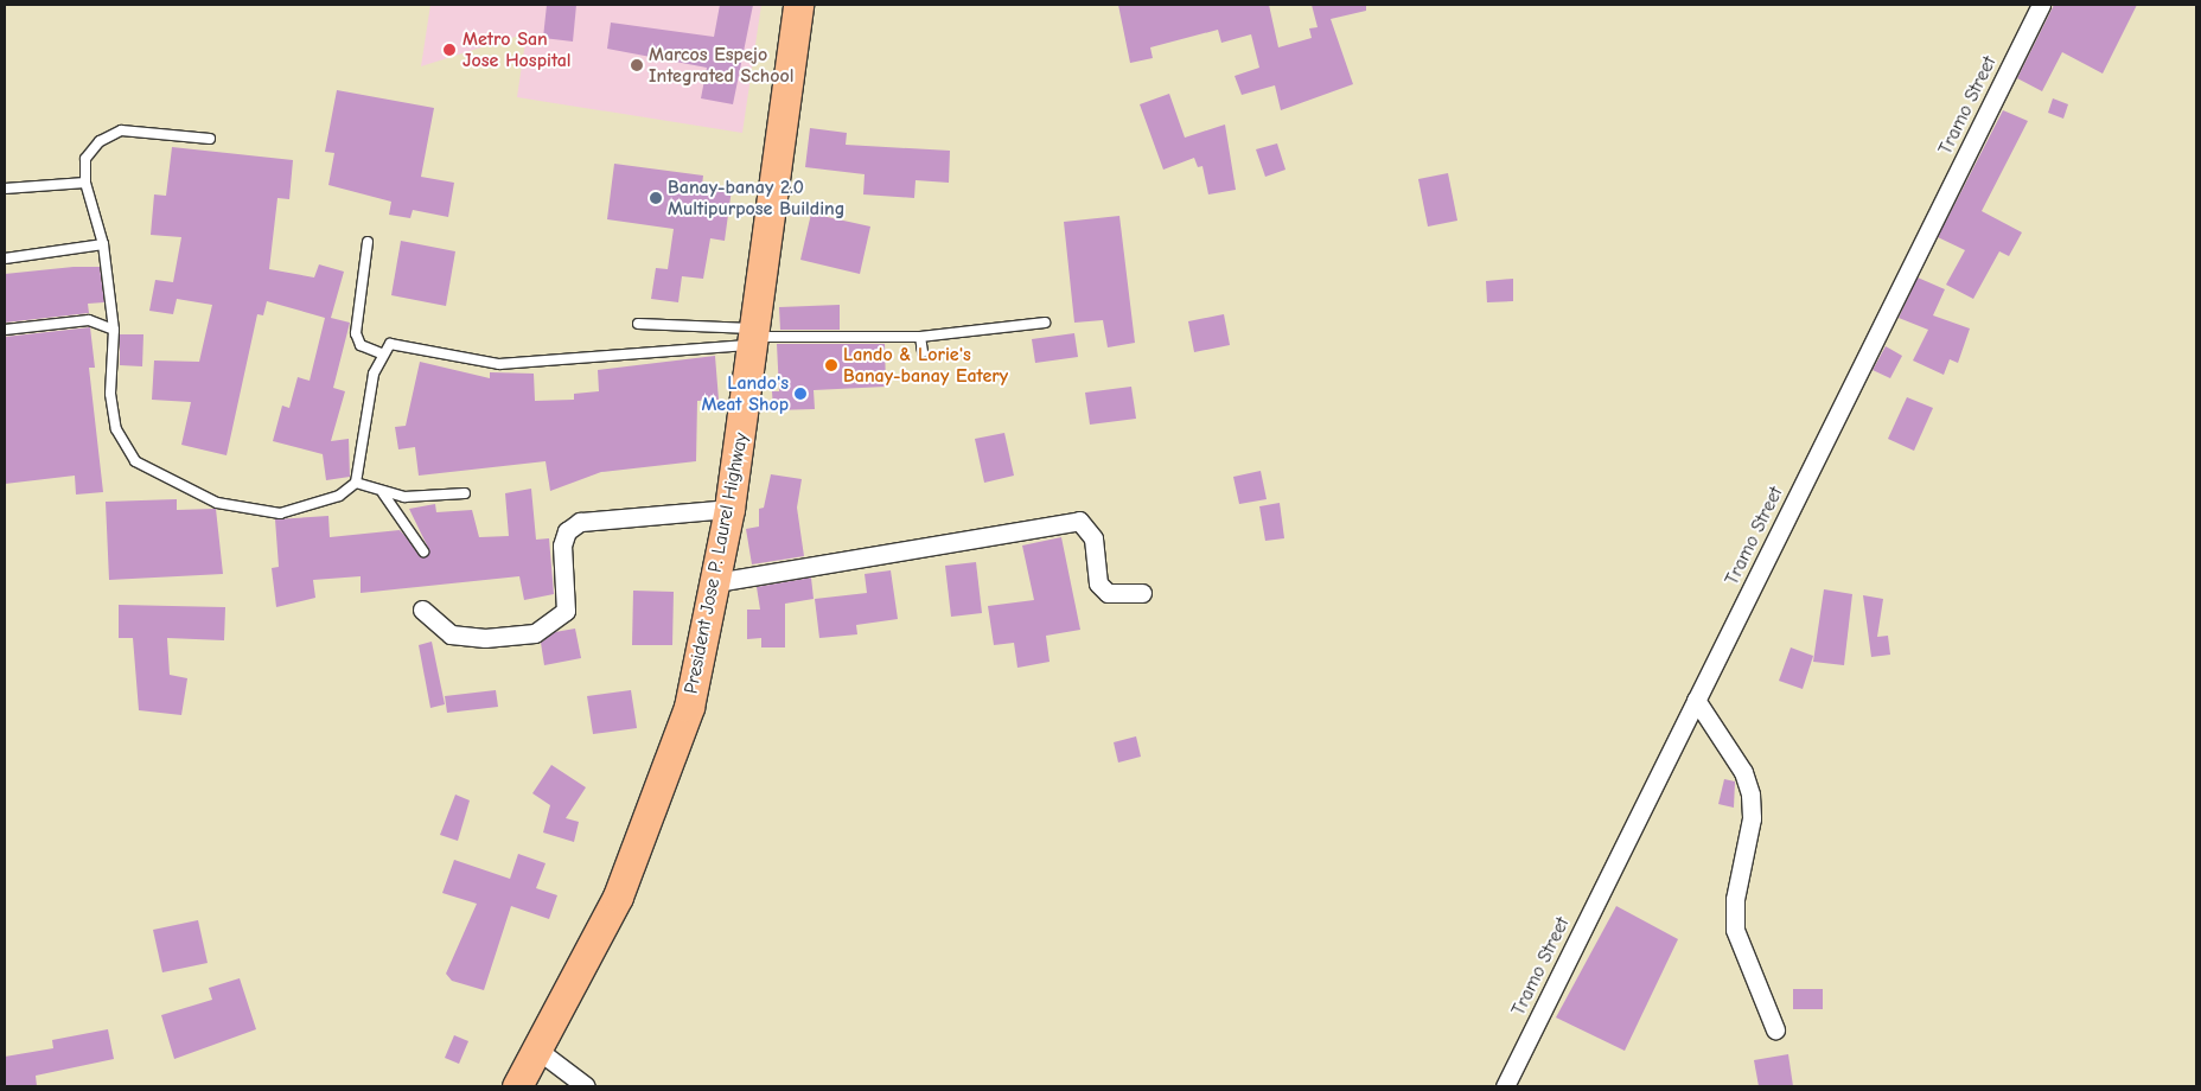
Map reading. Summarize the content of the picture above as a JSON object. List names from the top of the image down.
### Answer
{
  "streets": {
    "highway": ["President Jose P. Laurel Highway"],
    "street": ["Tramo Street"]
  },
  "places": [
    "Metro San Jose Hospital",
    "Marcos Espejo Integrated School",
    "Banay-banay 2.0 Multipurpose Building",
    "Lando & Lorie's Banay-banay Eatery",
    "Lando's Meat Shop"
  ]
}
